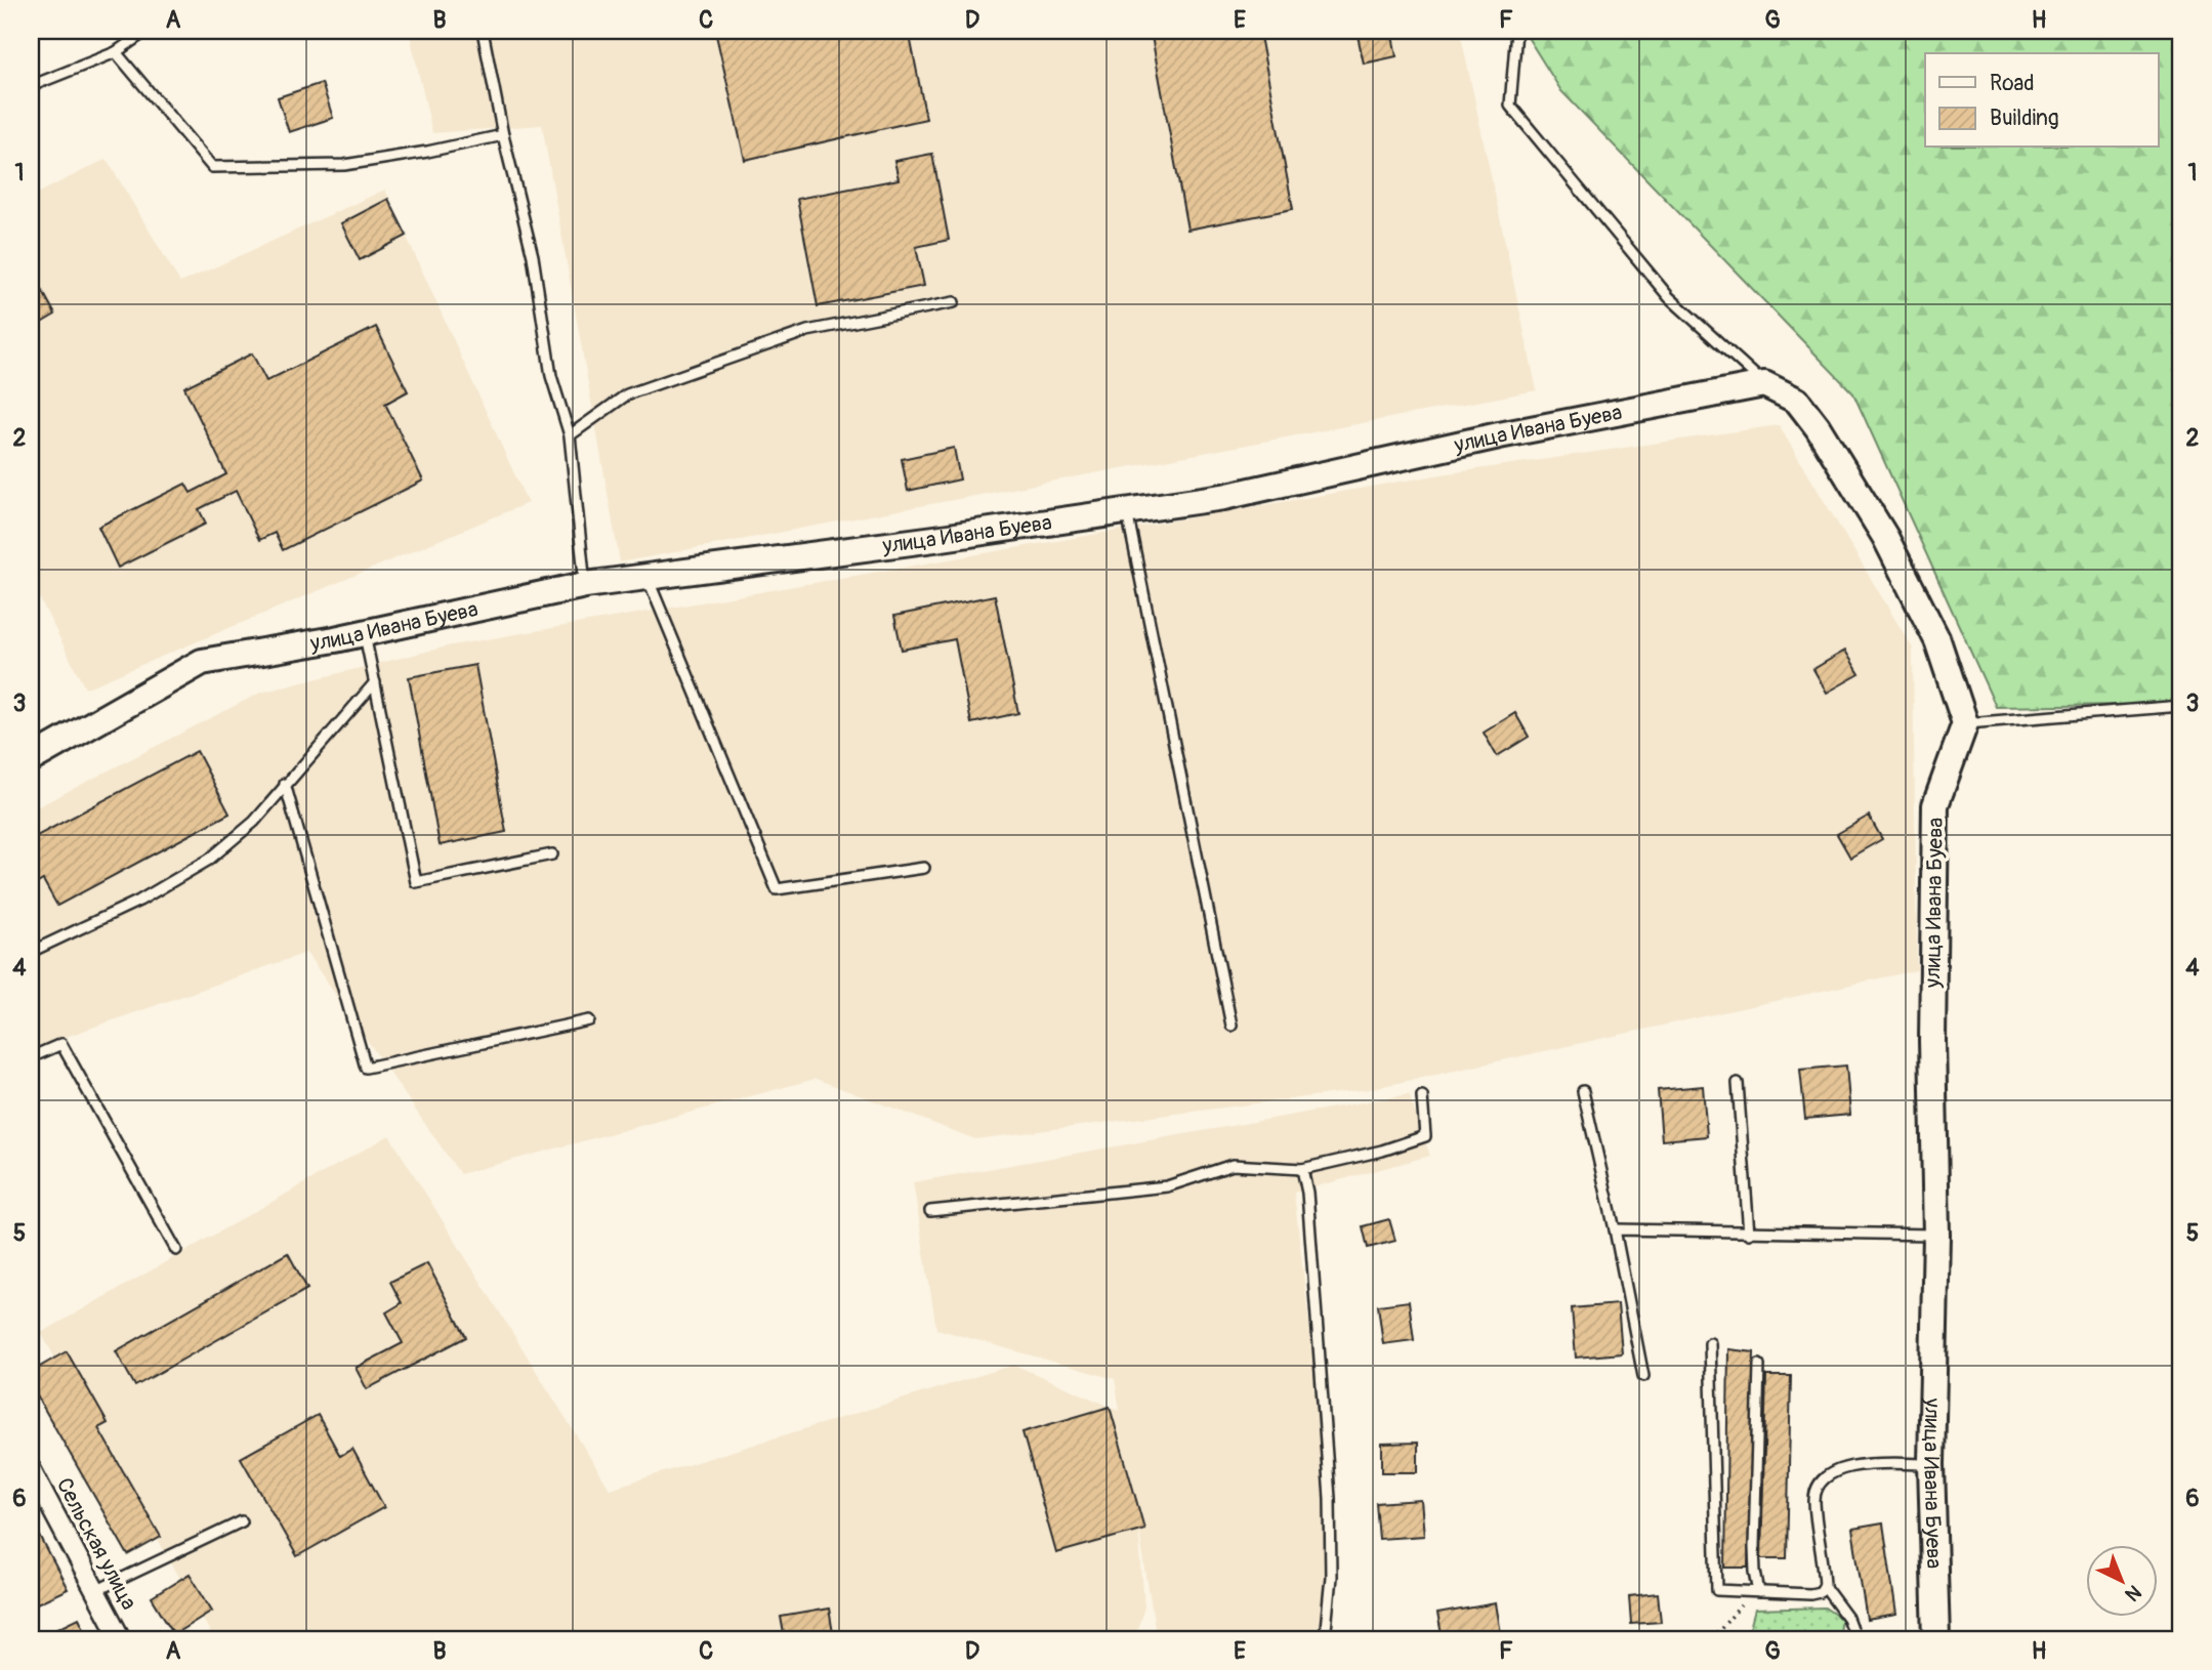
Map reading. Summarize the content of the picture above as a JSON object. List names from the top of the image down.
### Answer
{
  "streets": {
    "street": ["улица Ивана Буева", "Сельская улица"]
  },
  "legend": ["Road", "Building"],
  "north": "bottom right",
  "grid": {
    "columns": [
      "A",
      "B",
      "C",
      "D",
      "E",
      "F",
      "G",
      "H"
    ],
    "rows": [
      "1",
      "2",
      "3",
      "4",
      "5",
      "6"
    ]
  }
}
